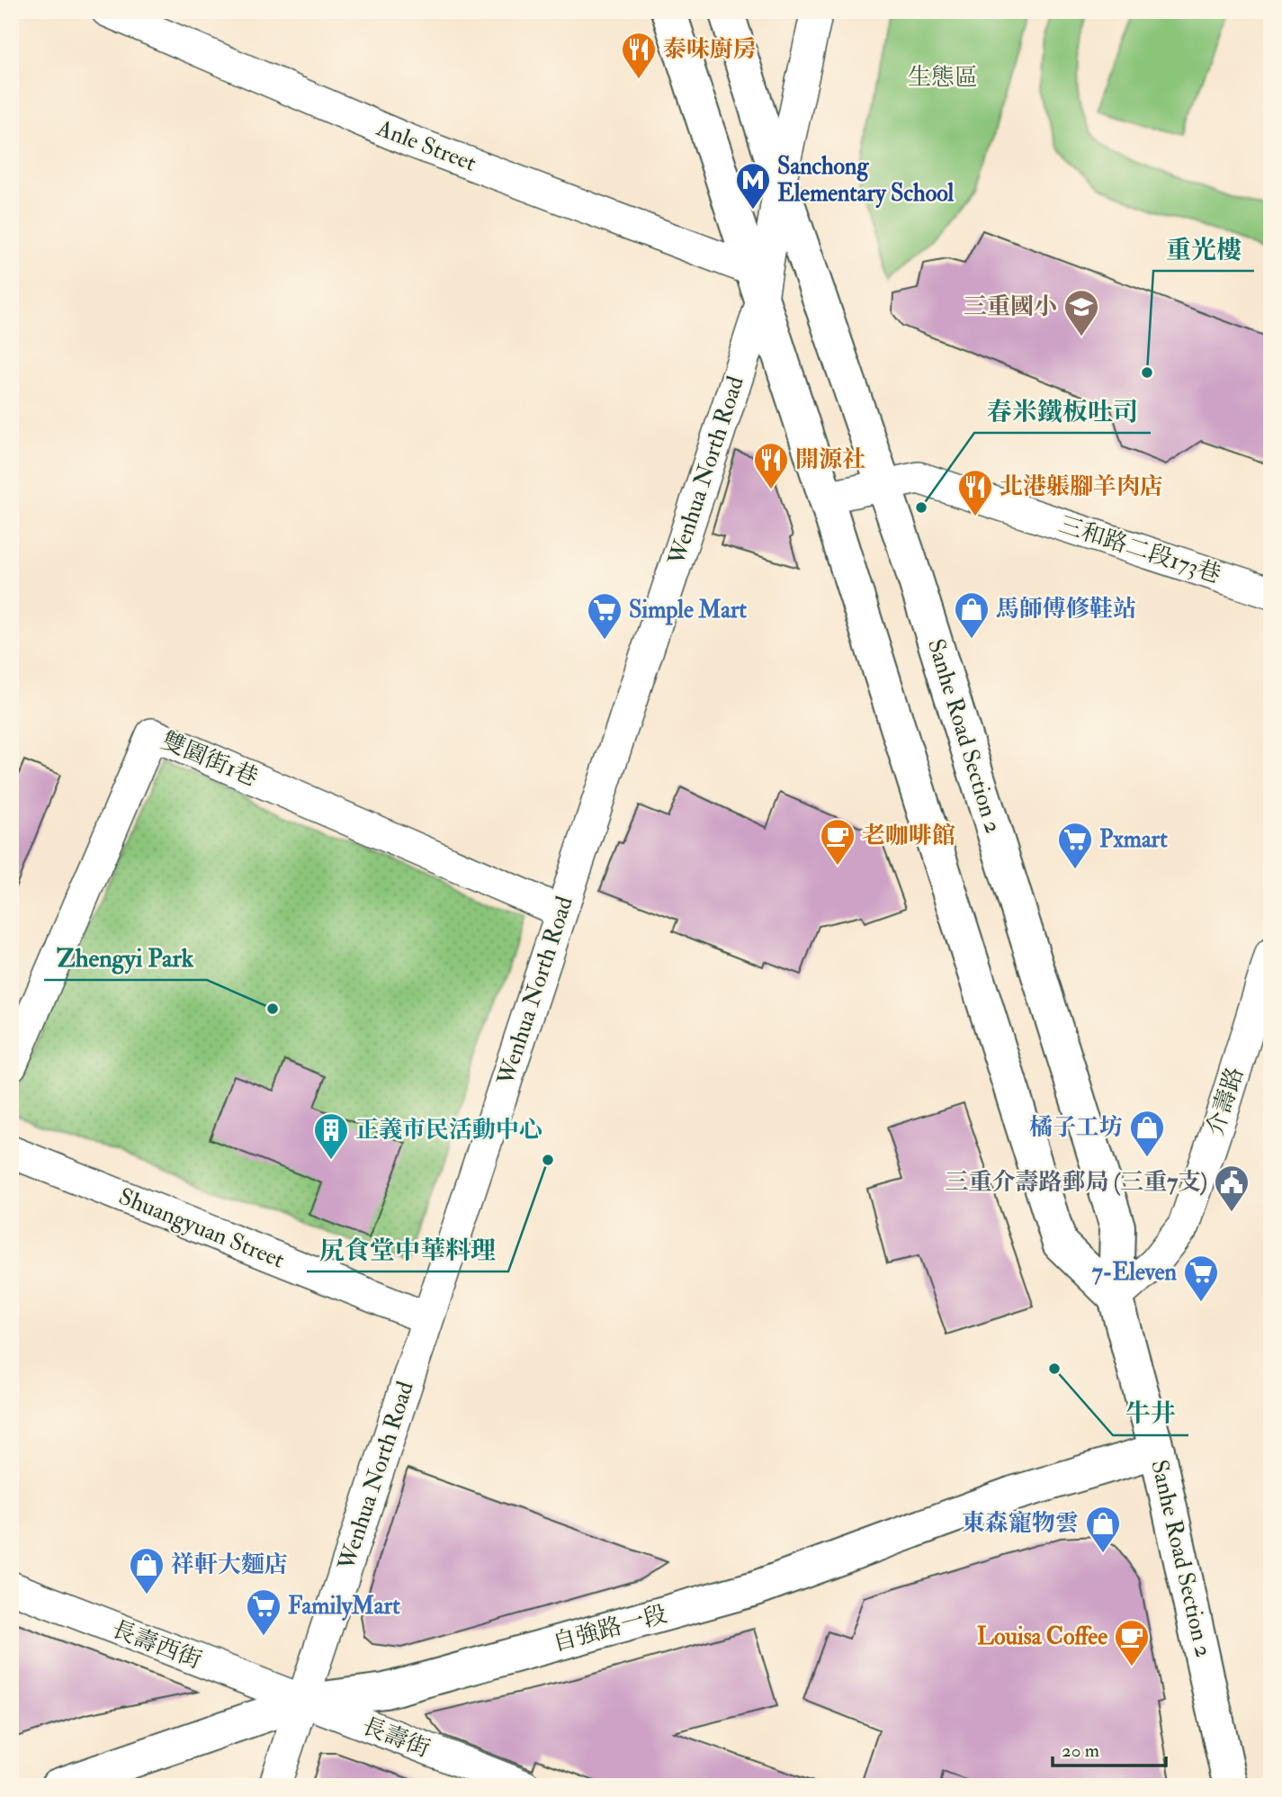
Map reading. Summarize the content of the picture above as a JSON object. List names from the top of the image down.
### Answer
{
  "streets": {
    "main road": ["Sanhe Road Section 2", "自強路一段"],
    "street": [
      "Anle Street",
      "Wenhua North Road",
      "三和路二段173巷",
      "雙園街1巷",
      "介壽路",
      "Shuangyuan Street",
      "長壽西街",
      "長壽街"
    ]
  },
  "crossings": [
    ["Wenhua North Road", "Sanhe Road Section 2"],
    ["Wenhua North Road", "雙園街1巷"],
    ["Wenhua North Road", "Shuangyuan Street"],
    ["Wenhua North Road", "自強路一段"],
    ["Wenhua North Road", "長壽西街"],
    ["Wenhua North Road", "長壽街"],
    ["三和路二段173巷", "Sanhe Road Section 2"],
    ["Sanhe Road Section 2", "介壽路"],
    ["Sanhe Road Section 2", "自強路一段"],
    ["自強路一段", "長壽西街"],
    ["自強路一段", "長壽街"],
    ["長壽西街", "長壽街"]
  ],
  "parks": ["生態區"],
  "places": {
    "restaurant": ["泰味廚房", "開源社", "北港躼腳羊肉店"],
    "metro station": ["Sanchong Elementary School"],
    "school or university": ["三重國小"],
    "other": [
      "重光樓",
      "春米鐵板吐司",
      "Zhengyi Park",
      "尻食堂中華料理",
      "牛井"
    ],
    "shop": [
      "馬師傅修鞋站",
      "橘子工坊",
      "東森寵物雲",
      "祥軒大麵店"
    ],
    "supermarket": [
      "Simple Mart",
      "Pxmart",
      "7-Eleven",
      "FamilyMart"
    ],
    "cafe": ["老咖啡館", "Louisa Coffee"],
    "building": ["正義市民活動中心"],
    "public building": ["三重介壽路郵局 (三重7支)"]
  },
  "scale_bar": "20 m"
}
